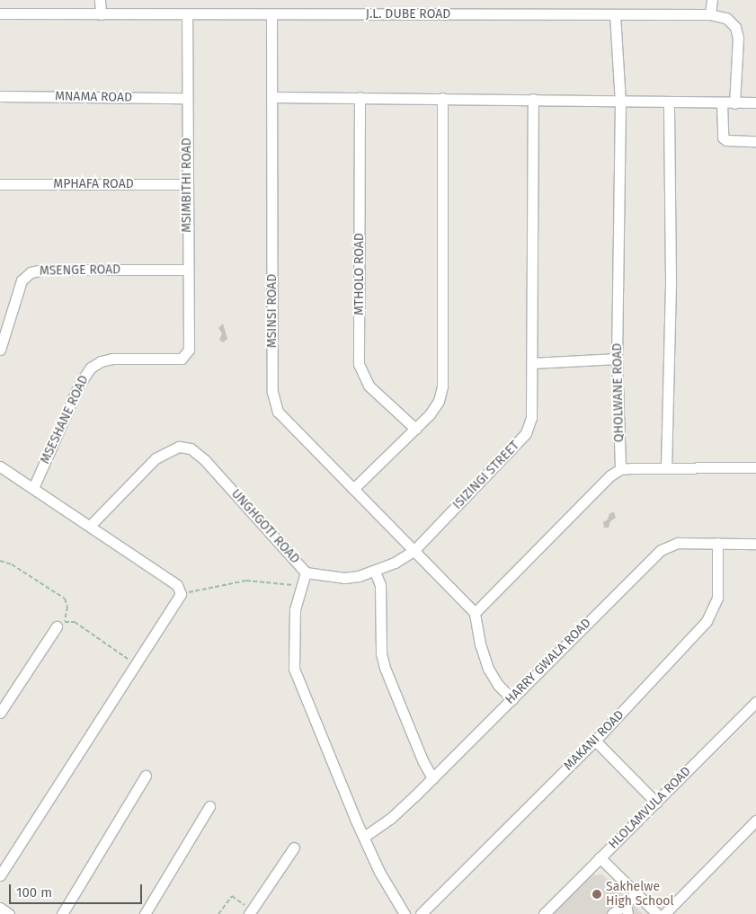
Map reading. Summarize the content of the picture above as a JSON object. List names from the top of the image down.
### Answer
{
  "streets": {
    "street": [
      "J.L. DUBE ROAD",
      "MNAMA ROAD",
      "MPHAFA ROAD",
      "MSIMBITHI ROAD",
      "MSENGE ROAD",
      "MTHOLO ROAD",
      "MSINSI ROAD",
      "QHOLWANE ROAD",
      "MSESHANE ROAD",
      "ISIZINGI STREET",
      "UNGHGOTI ROAD",
      "HARRY GWALA ROAD",
      "MAKANI ROAD",
      "HLOLAMVULA ROAD"
    ]
  },
  "crossings": [
    ["J.L. DUBE ROAD", "MSIMBITHI ROAD"],
    ["J.L. DUBE ROAD", "MSINSI ROAD"],
    ["J.L. DUBE ROAD", "QHOLWANE ROAD"],
    ["MNAMA ROAD", "MSIMBITHI ROAD"],
    ["MPHAFA ROAD", "MSIMBITHI ROAD"],
    ["MSIMBITHI ROAD", "MSENGE ROAD"],
    ["MSIMBITHI ROAD", "MSESHANE ROAD"],
    ["MSINSI ROAD", "ISIZINGI STREET"],
    ["ISIZINGI STREET", "UNGHGOTI ROAD"],
    ["UNGHGOTI ROAD", "HARRY GWALA ROAD"],
    ["HARRY GWALA ROAD", "MAKANI ROAD"]
  ],
  "places": ["Sakhelwe High School"],
  "scale_bar": "100 m"
}
